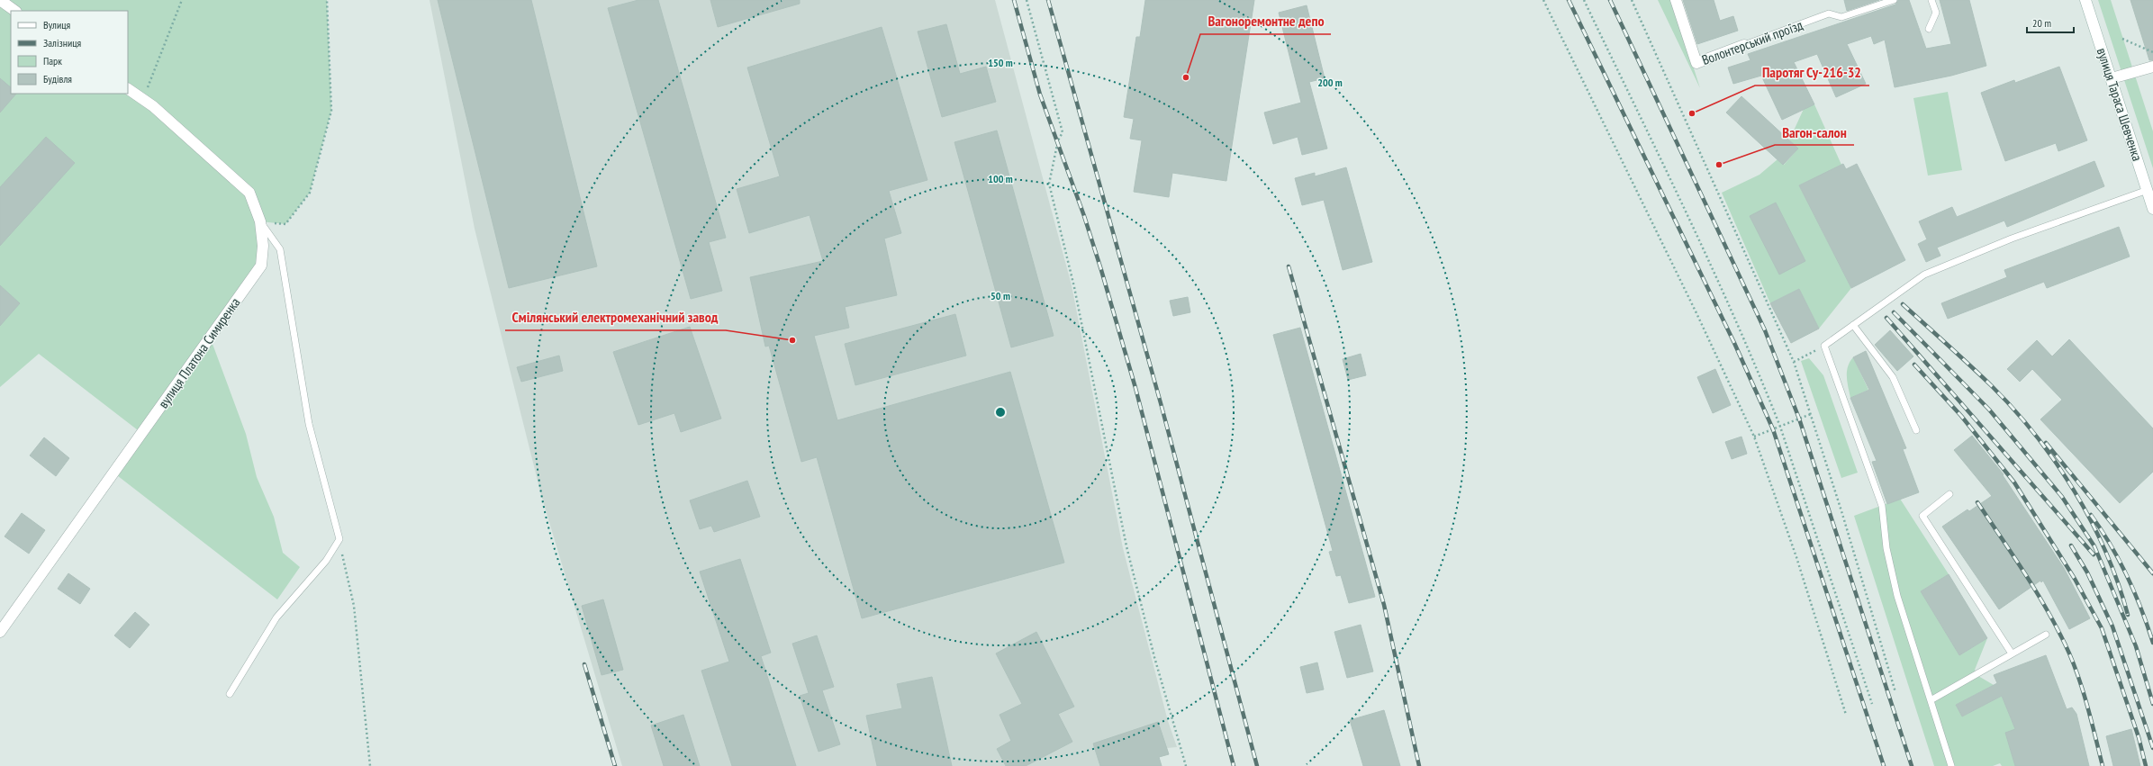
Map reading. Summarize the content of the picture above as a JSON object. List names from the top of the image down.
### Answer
{
  "streets": {
    "street": ["Волонтерський проїзд", "вулиця Тараса Шевченка", "вулиця Платона Симиренка"]
  },
  "places": [
    "Вагоноремонтне депо",
    "Паротяг Су-216-32",
    "Вагон-салон",
    "Смілянський електромеханічний завод"
  ],
  "legend": [
    "Вулиця",
    "Залізниця",
    "Парк",
    "Будівля"
  ],
  "scale_bar": "20 m",
  "rings": [
    "150 m",
    "200 m",
    "100 m",
    "50 m"
  ]
}
